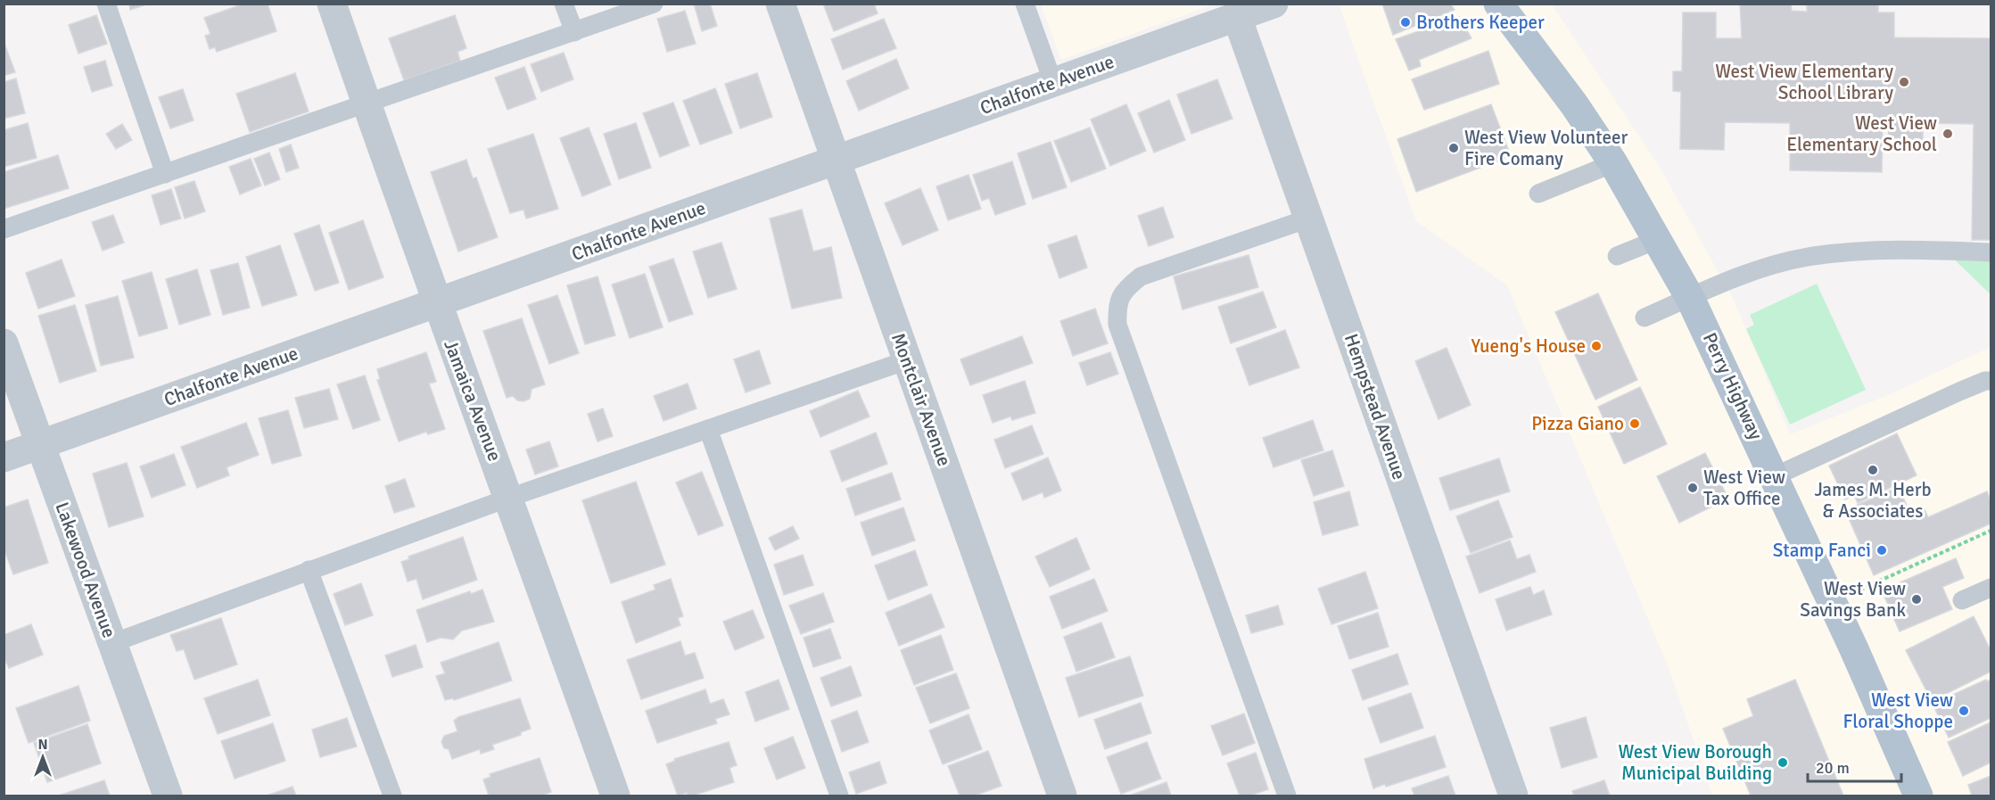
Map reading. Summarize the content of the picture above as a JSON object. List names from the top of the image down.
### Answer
{
  "streets": {
    "main road": ["Perry Highway"],
    "street": [
      "Chalfonte Avenue",
      "Montclair Avenue",
      "Jamaica Avenue",
      "Hempstead Avenue",
      "Lakewood Avenue"
    ]
  },
  "crossings": [
    ["Chalfonte Avenue", "Montclair Avenue"],
    ["Chalfonte Avenue", "Jamaica Avenue"],
    ["Chalfonte Avenue", "Hempstead Avenue"],
    ["Chalfonte Avenue", "Lakewood Avenue"]
  ],
  "places": [
    "Brothers Keeper",
    "West View Elementary School Library",
    "West View Elementary School",
    "West View Volunteer Fire Comany",
    "Yueng's House",
    "Pizza Giano",
    "James M. Herb & Associates",
    "West View Tax Office",
    "Stamp Fanci",
    "West View Savings Bank",
    "West View Floral Shoppe",
    "West View Borough Municipal Building"
  ],
  "scale_bar": "20 m",
  "north": "top"
}
